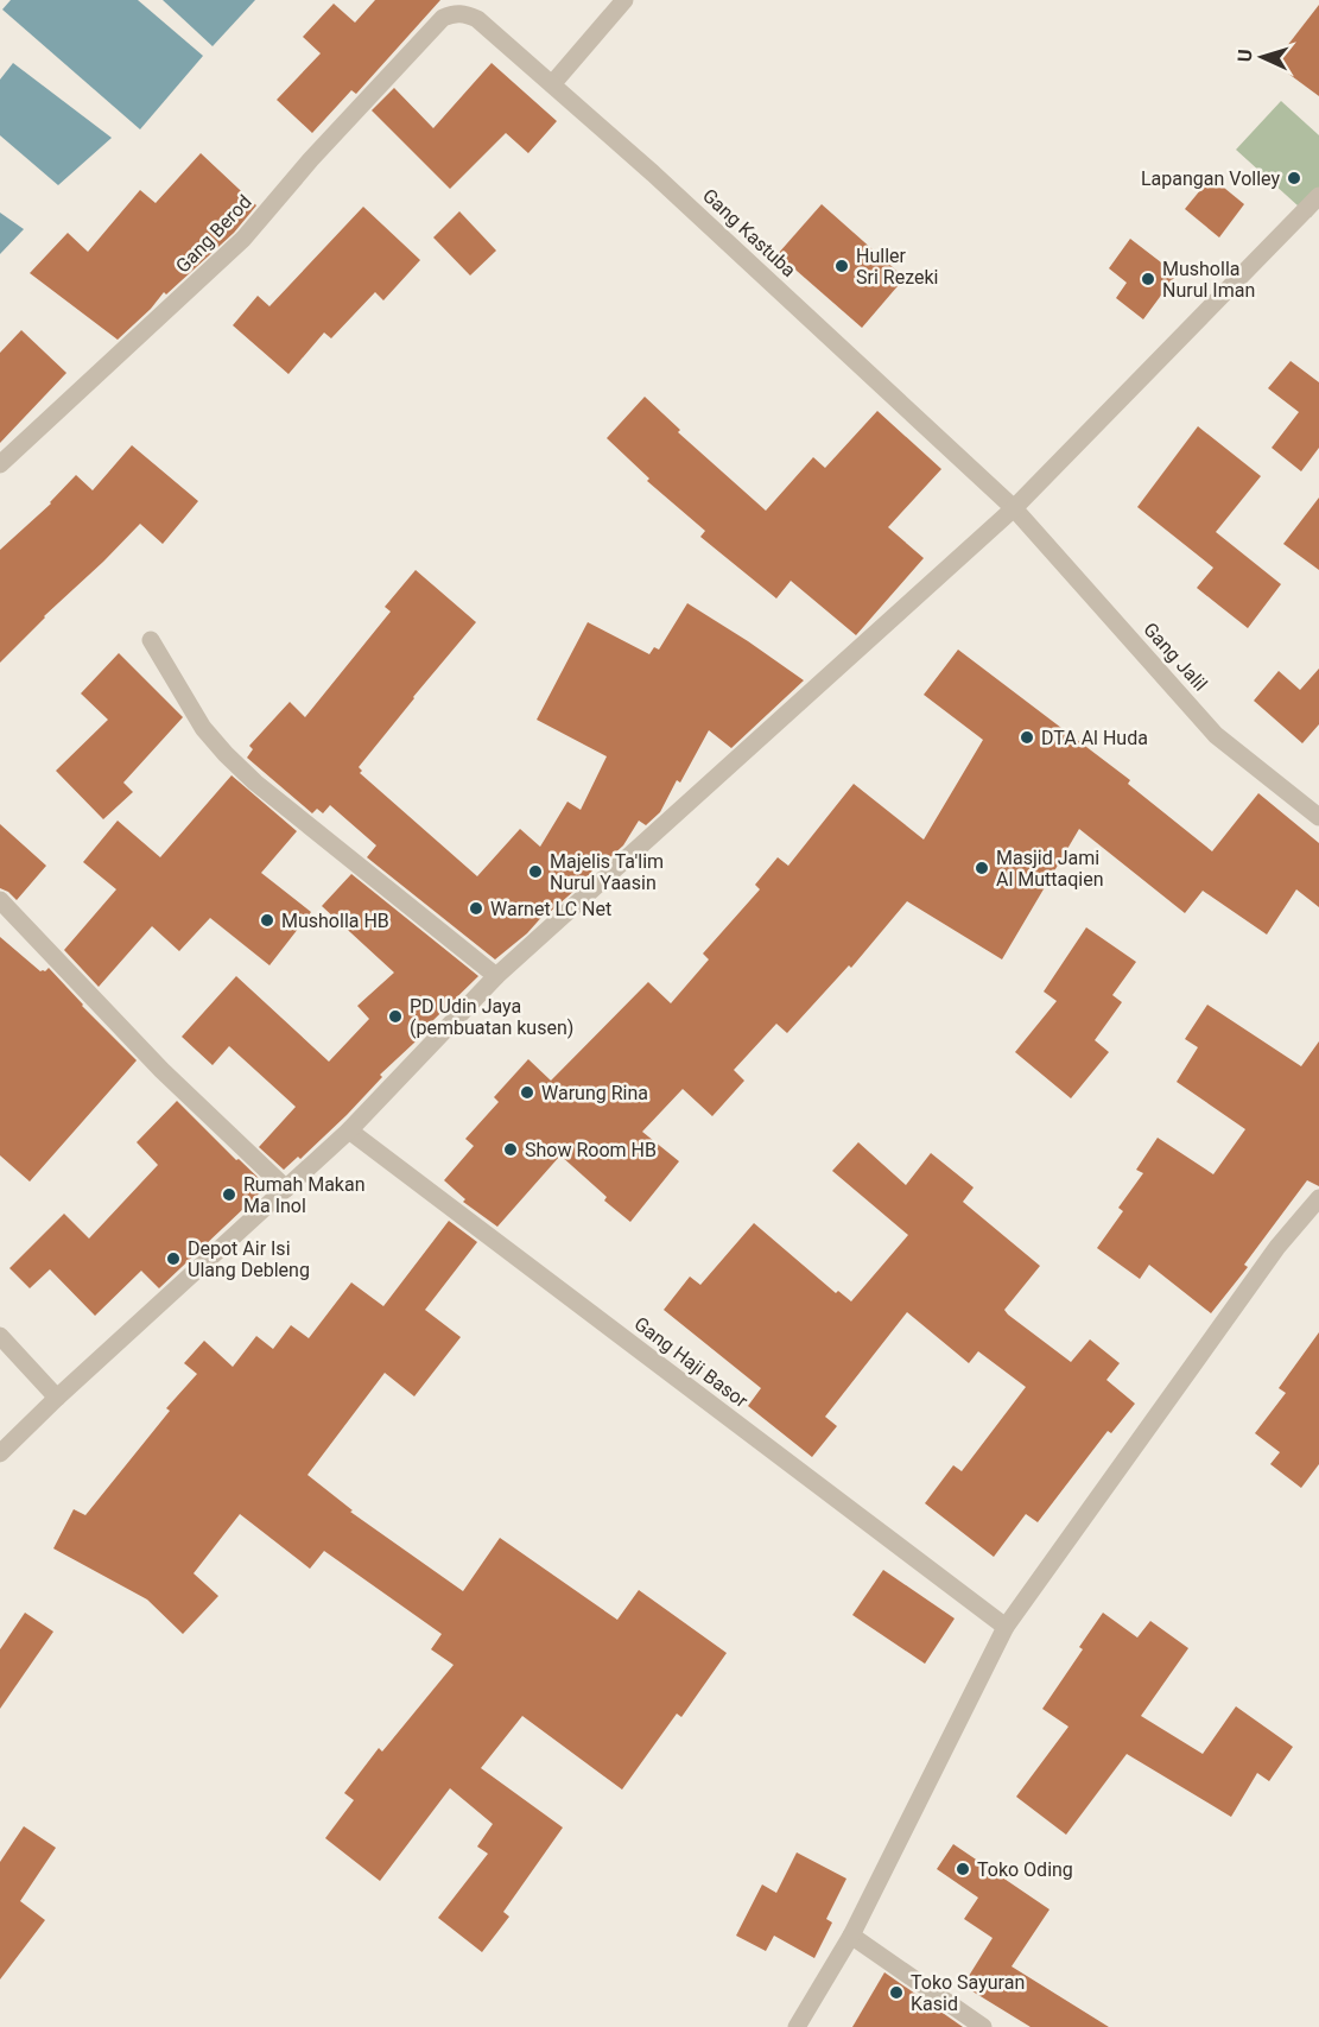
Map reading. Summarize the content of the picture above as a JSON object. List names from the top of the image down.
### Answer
{
  "streets": {
    "street": [
      "Gang Kastuba",
      "Gang Berod",
      "Gang Jalil",
      "Gang Haji Basor"
    ]
  },
  "crossings": [
    ["Gang Kastuba", "Gang Berod"],
    ["Gang Kastuba", "Gang Jalil"]
  ],
  "places": [
    "Lapangan Volley",
    "Huller Sri Rezeki",
    "Musholla Nurul Iman",
    "DTA Al Huda",
    "Masjid Jami Al Muttaqien",
    "Majelis Ta'lim Nurul Yaasin",
    "Warnet LC Net",
    "Musholla HB",
    "PD Udin Jaya (pembuatan kusen)",
    "Warung Rina",
    "Show Room HB",
    "Rumah Makan Ma Inol",
    "Depot Air Isi Ulang Debleng",
    "Toko Oding",
    "Toko Sayuran Kasid"
  ],
  "north": "left"
}
